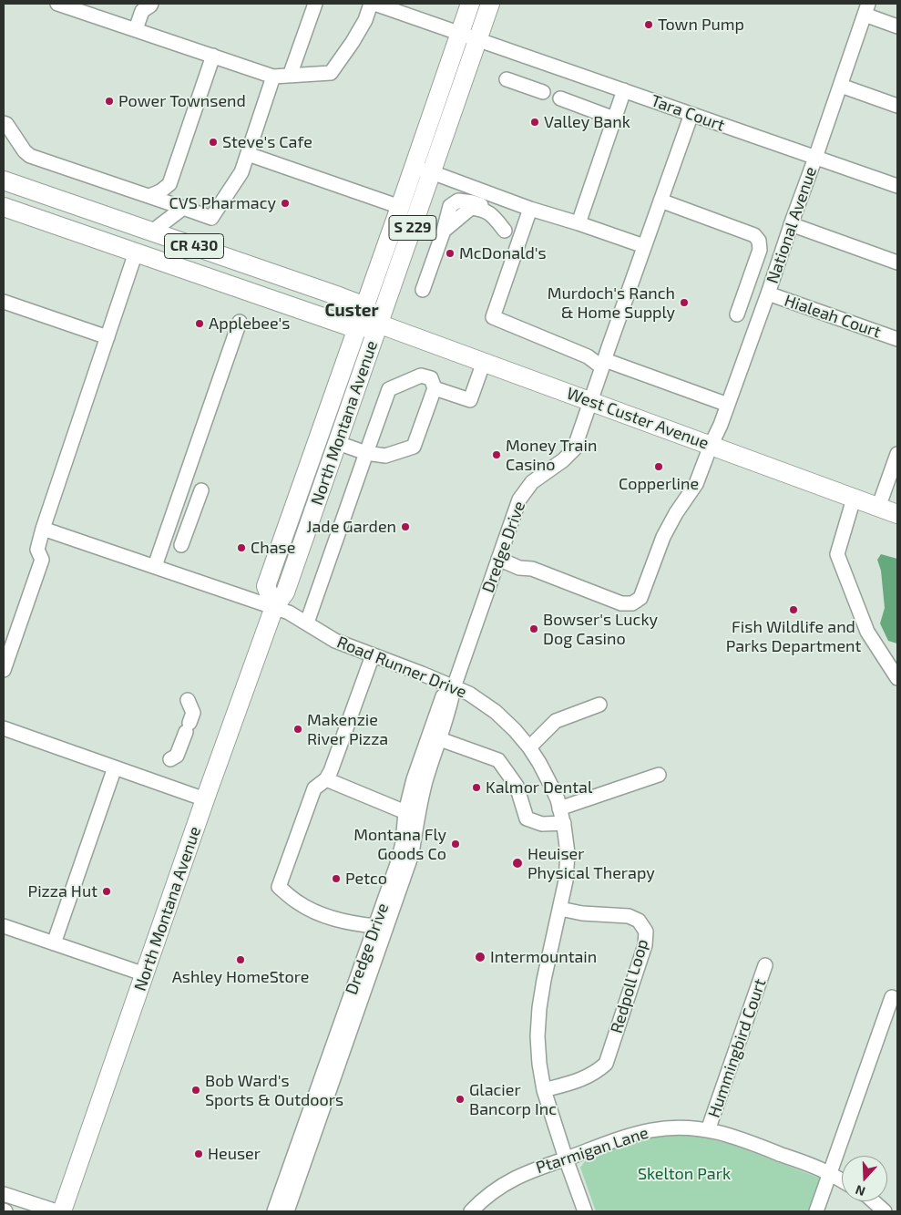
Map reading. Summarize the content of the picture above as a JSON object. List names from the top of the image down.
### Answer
{
  "streets": {
    "main road": [
      "S 229",
      "CR 430",
      "West Custer Avenue",
      "North Montana Avenue"
    ],
    "street": [
      "Tara Court",
      "National Avenue",
      "Hialeah Court",
      "Dredge Drive",
      "Road Runner Drive",
      "Redpoll Loop",
      "Hummingbird Court",
      "Ptarmigan Lane"
    ]
  },
  "crossings": [
    ["Tara Court", "National Avenue"],
    ["Tara Court", "North Montana Avenue"],
    ["Tara Court", "Dredge Drive"],
    ["National Avenue", "Hialeah Court"],
    ["National Avenue", "West Custer Avenue"],
    ["National Avenue", "Dredge Drive"],
    ["CR 430", "North Montana Avenue"],
    ["West Custer Avenue", "North Montana Avenue"],
    ["West Custer Avenue", "Dredge Drive"],
    ["North Montana Avenue", "Road Runner Drive"],
    ["Dredge Drive", "Road Runner Drive"],
    ["Road Runner Drive", "Redpoll Loop"],
    ["Road Runner Drive", "Ptarmigan Lane"],
    ["Hummingbird Court", "Ptarmigan Lane"]
  ],
  "districts": ["Custer"],
  "parks": ["Skelton Park"],
  "places": [
    "Town Pump",
    "Power Townsend",
    "Valley Bank",
    "Steve's Cafe",
    "CVS Pharmacy",
    "McDonald's",
    "Murdoch's Ranch & Home Supply",
    "Applebee's",
    "Money Train Casino",
    "Copperline",
    "Jade Garden",
    "Chase",
    "Fish Wildlife and Parks Department",
    "Bowser's Lucky Dog Casino",
    "Makenzie River Pizza",
    "Kalmor Dental",
    "Montana Fly Goods Co",
    "Heuiser Physical Therapy",
    "Petco",
    "Pizza Hut",
    "Intermountain",
    "Ashley HomeStore",
    "Bob Ward's Sports & Outdoors",
    "Glacier Bancorp Inc",
    "Heuser"
  ],
  "north": "bottom"
}
